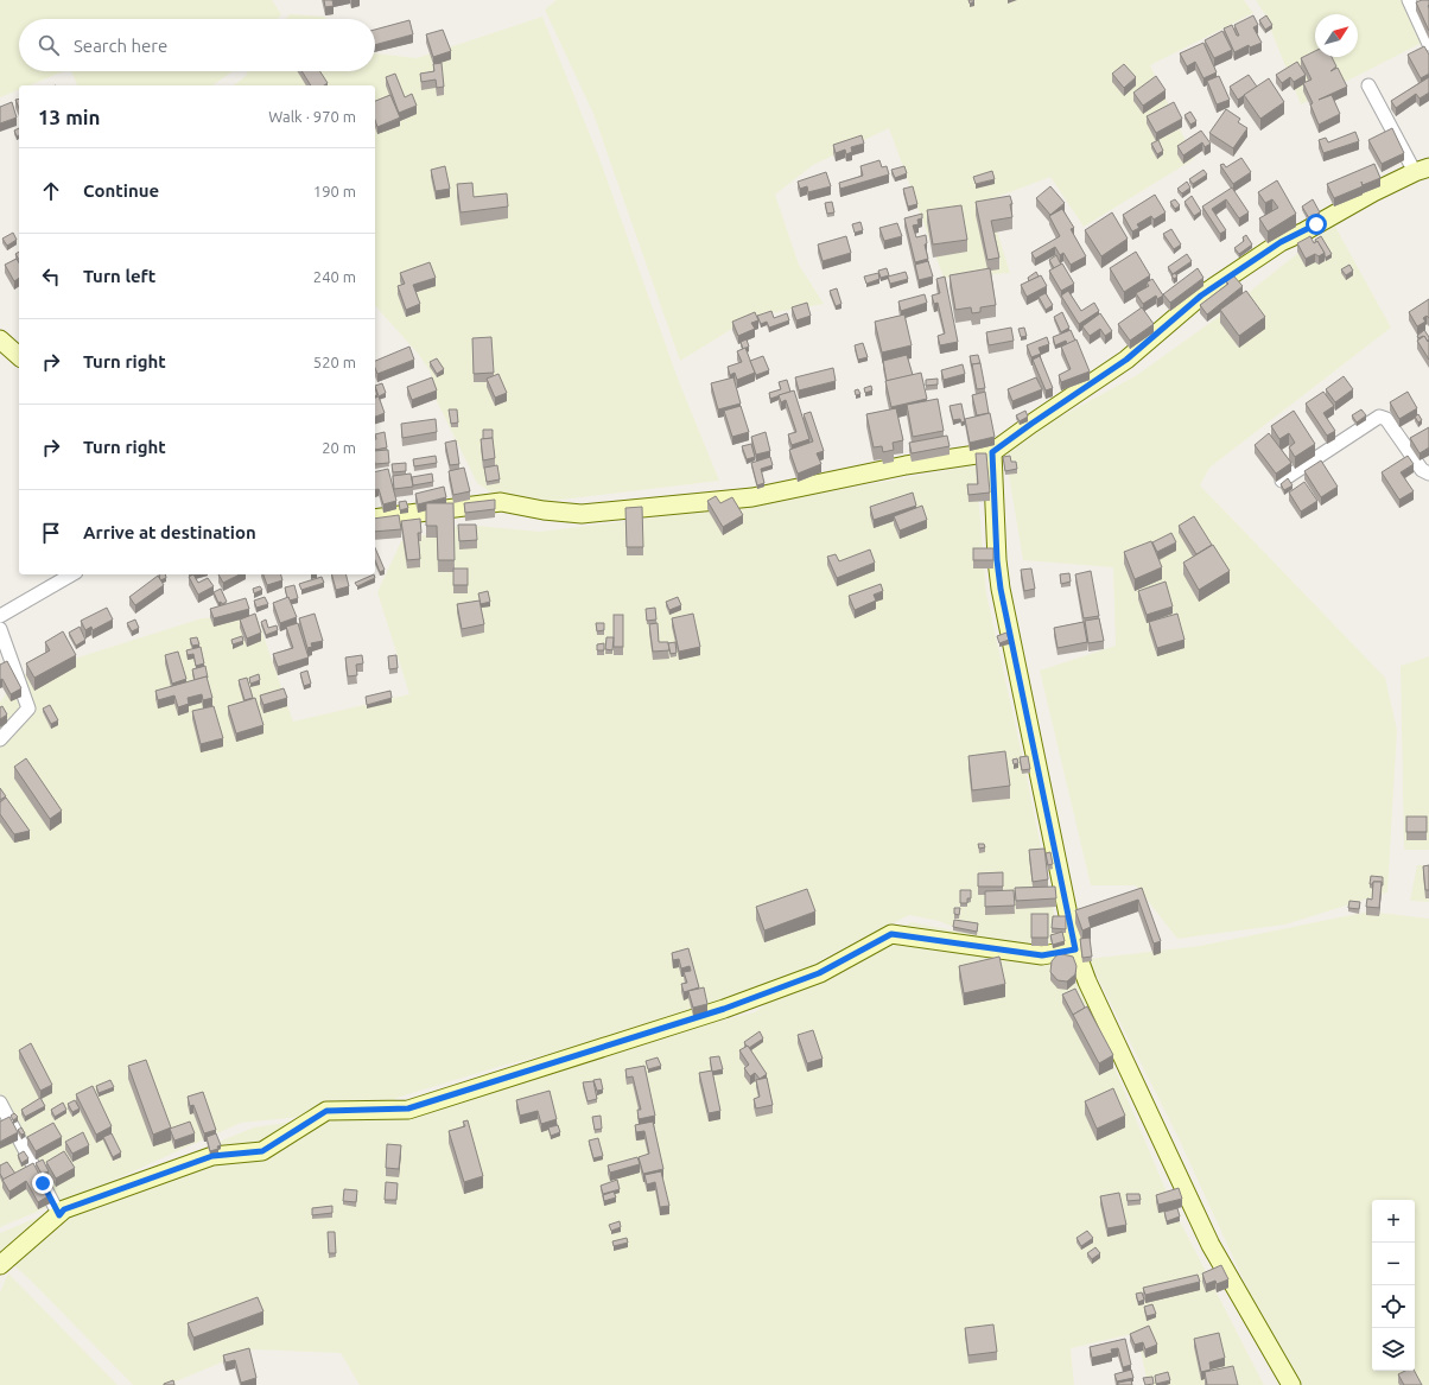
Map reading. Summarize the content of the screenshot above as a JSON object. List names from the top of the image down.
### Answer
{
  "north": "top right",
  "page": {
    "search": "Search here",
    "heading": ["13 min", "Walk · 970 m"],
    "list": [
      ["Continue", "190 m"],
      ["Turn left", "240 m"],
      ["Turn right", "520 m"],
      ["Turn right", "20 m"],
      "Arrive at destination"
    ],
    "map_buttons": ["+", "−"]
  }
}
